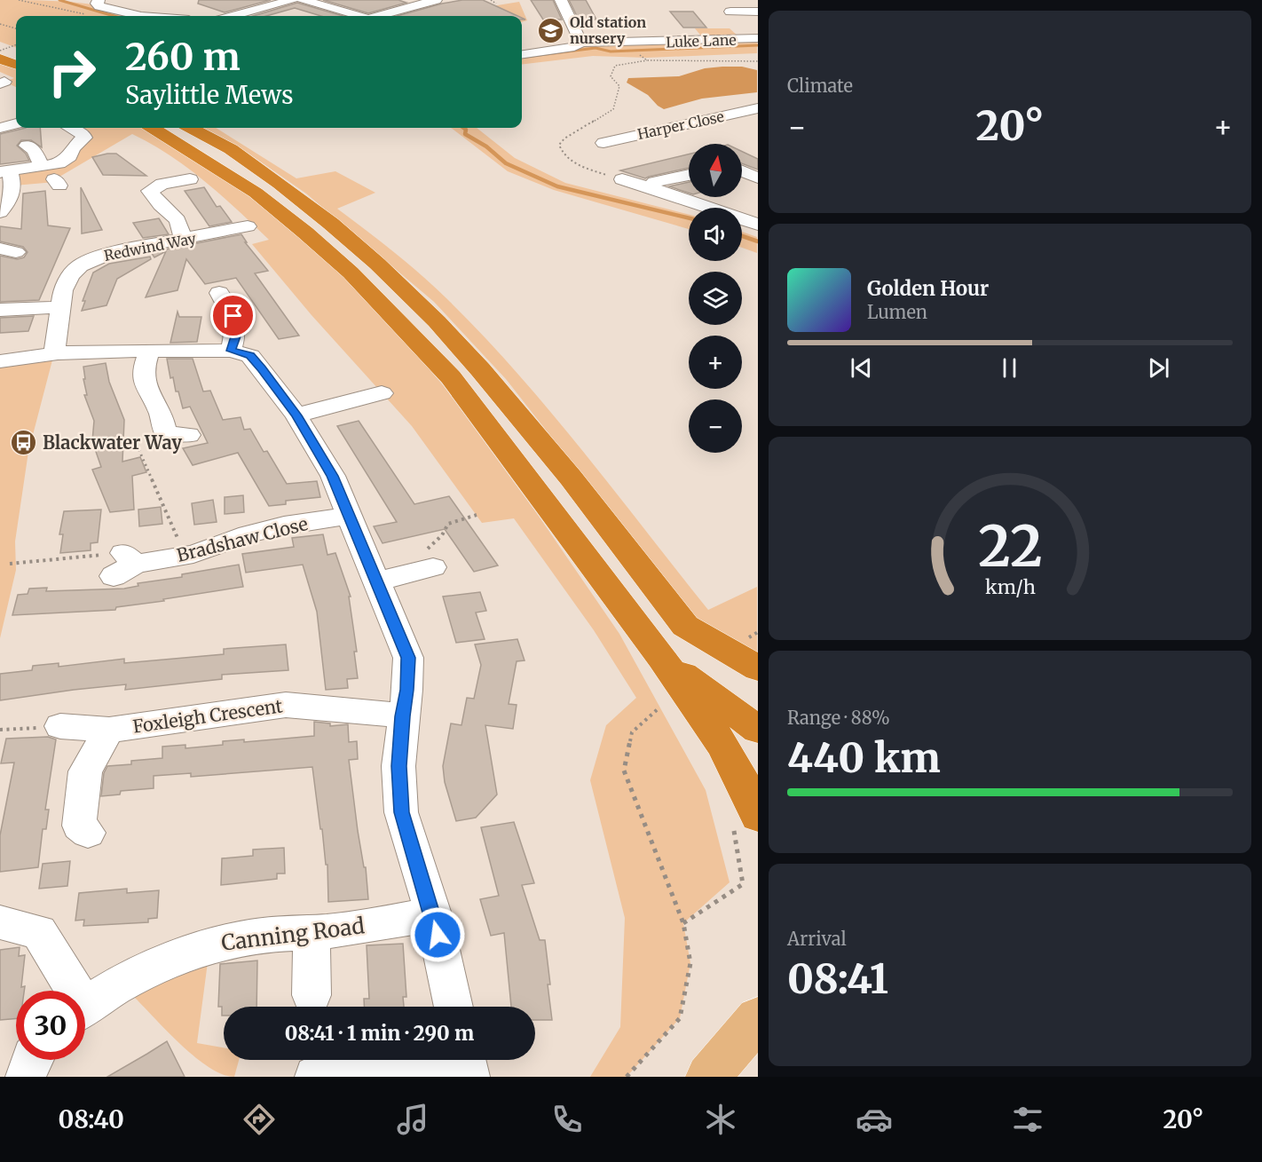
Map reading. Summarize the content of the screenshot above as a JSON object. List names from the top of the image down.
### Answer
{
  "streets": {
    "street": [
      "Luke Lane",
      "Harper Close",
      "Redwind Way",
      "Bradshaw Close",
      "Foxleigh Crescent",
      "Canning Road"
    ]
  },
  "places": {
    "school or university": ["Old station nursery"],
    "bus stop": ["Blackwater Way"]
  },
  "north": "top",
  "page": {
    "tile": [
      "Climate",
      ["Range · 88%", "440 km"],
      ["Arrival", "08:41"]
    ],
    "turn": ["260 m", "Saylittle Mews"],
    "heat": ["−", "20°", "+"],
    "map_buttons": ["+", "−"],
    "song": ["Golden Hour", "Lumen"],
    "limit": "30",
    "trip": "08:41 · 1 min · 290 m",
    "tabs": ["08:40", "20°"],
    "gauge": ["22", "km/h"]
  }
}
